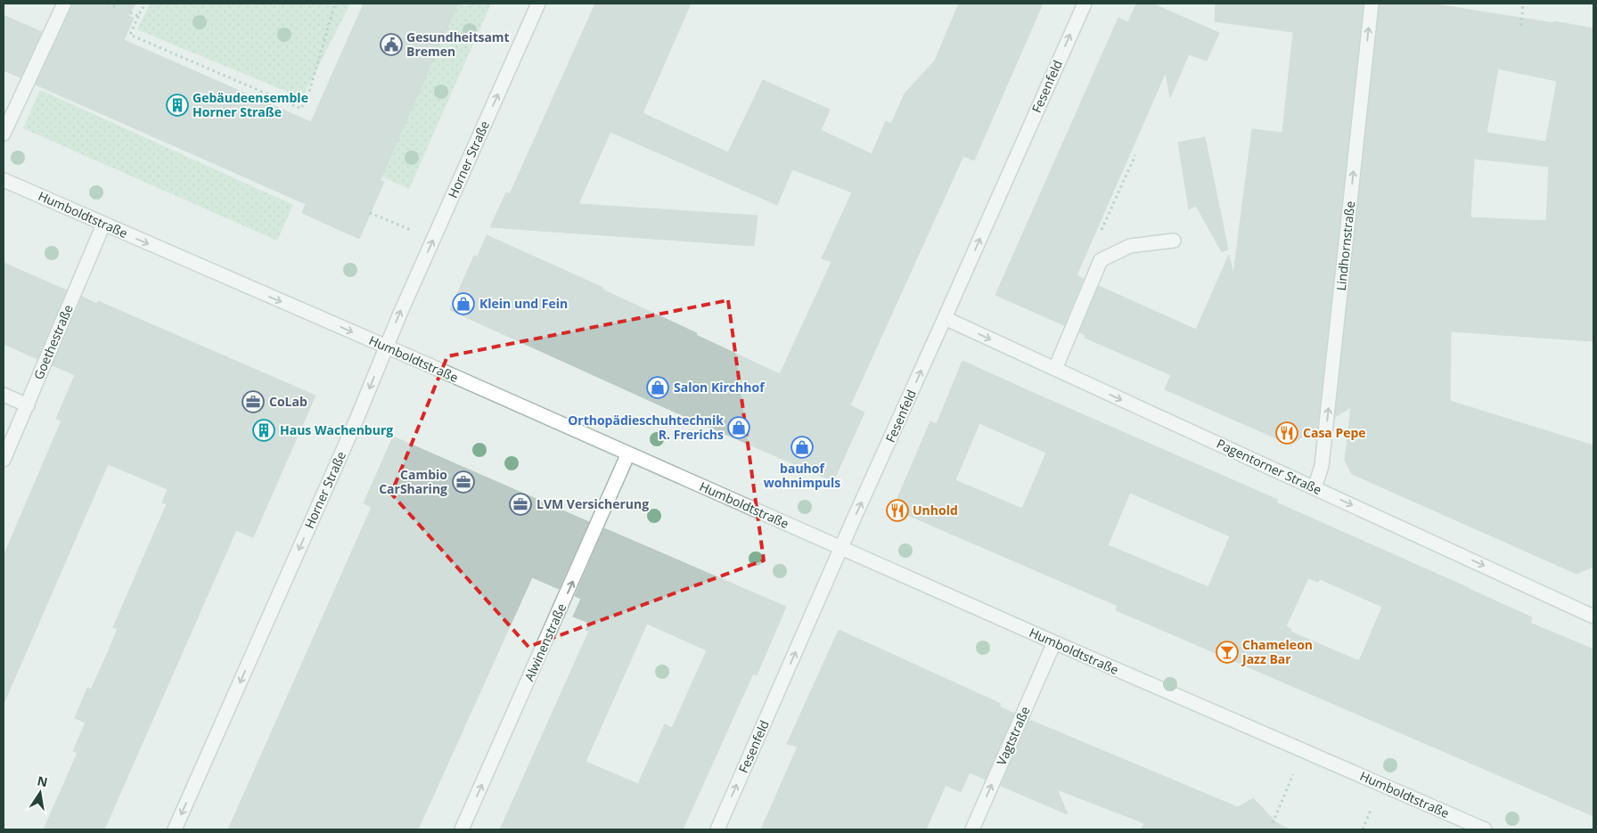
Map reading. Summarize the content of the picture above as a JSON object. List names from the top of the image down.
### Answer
{
  "streets": {
    "street": [
      "Fesenfeld",
      "Horner Straße",
      "Humboldtstraße",
      "Lindhornstraße",
      "Goethestraße",
      "Pagentorner Straße",
      "Alwinenstraße",
      "Vagtstraße"
    ]
  },
  "crossings": [
    ["Fesenfeld", "Humboldtstraße"],
    ["Fesenfeld", "Pagentorner Straße"],
    ["Horner Straße", "Humboldtstraße"],
    ["Humboldtstraße", "Goethestraße"],
    ["Humboldtstraße", "Alwinenstraße"],
    ["Humboldtstraße", "Vagtstraße"],
    ["Lindhornstraße", "Pagentorner Straße"]
  ],
  "one_way": [
    "Fesenfeld",
    "Lindhornstraße",
    "Pagentorner Straße",
    "Alwinenstraße",
    "Vagtstraße"
  ],
  "places": {
    "public building": ["Gesundheitsamt Bremen"],
    "building": ["Gebäudeensemble Horner Straße", "Haus Wachenburg"],
    "shop": [
      "Klein und Fein",
      "Salon Kirchhof",
      "Orthopädieschuhtechnik R. Frerichs",
      "bauhof wohnimpuls"
    ],
    "office": ["CoLab", "Cambio CarSharing", "LVM Versicherung"],
    "restaurant": ["Casa Pepe", "Unhold"],
    "bar": ["Chameleon Jazz Bar"]
  },
  "north": "top"
}
